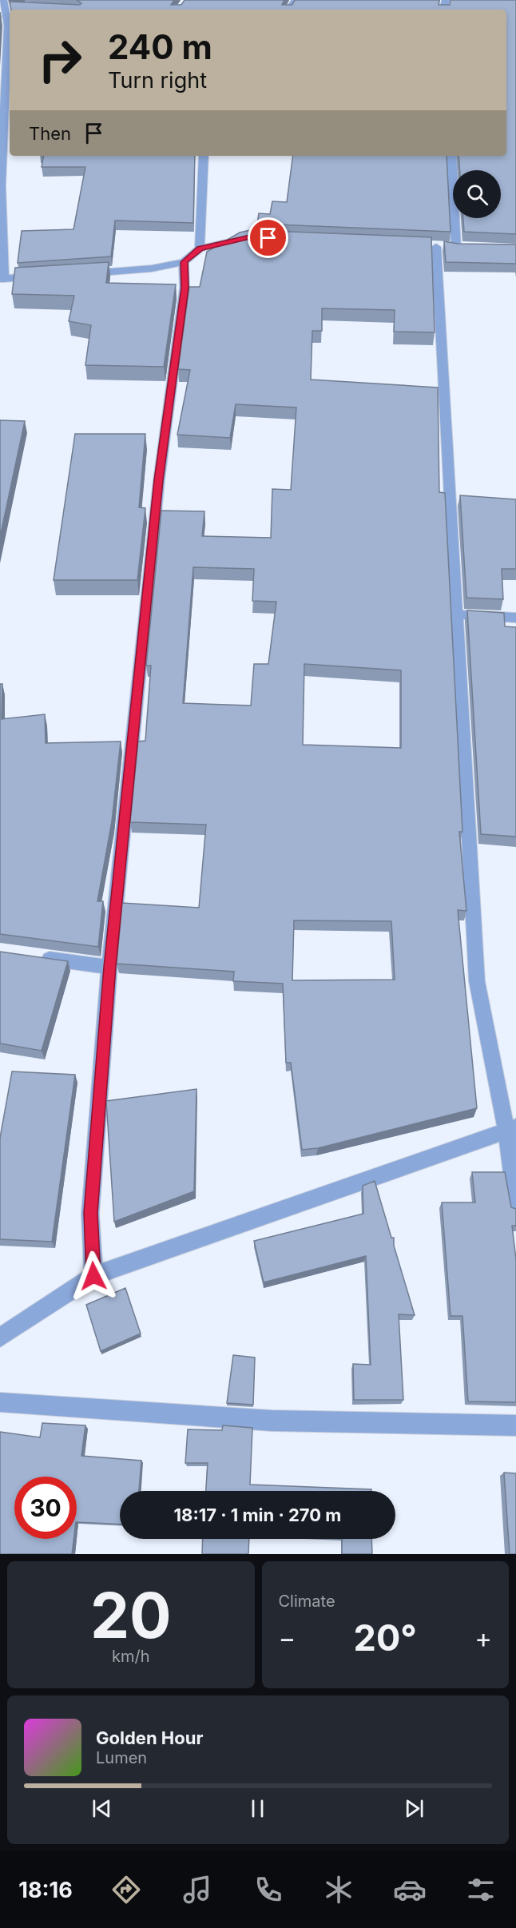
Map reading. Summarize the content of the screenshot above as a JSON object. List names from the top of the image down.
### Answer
{
  "page": {
    "turn": ["240 m", "Turn right"],
    "then": "Then",
    "limit": "30",
    "trip": "18:17 · 1 min · 270 m",
    "tile": [
      ["20", "km/h"],
      "Climate"
    ],
    "heat": ["−", "20°", "+"],
    "song": ["Golden Hour", "Lumen"],
    "tabs": "18:16"
  }
}
